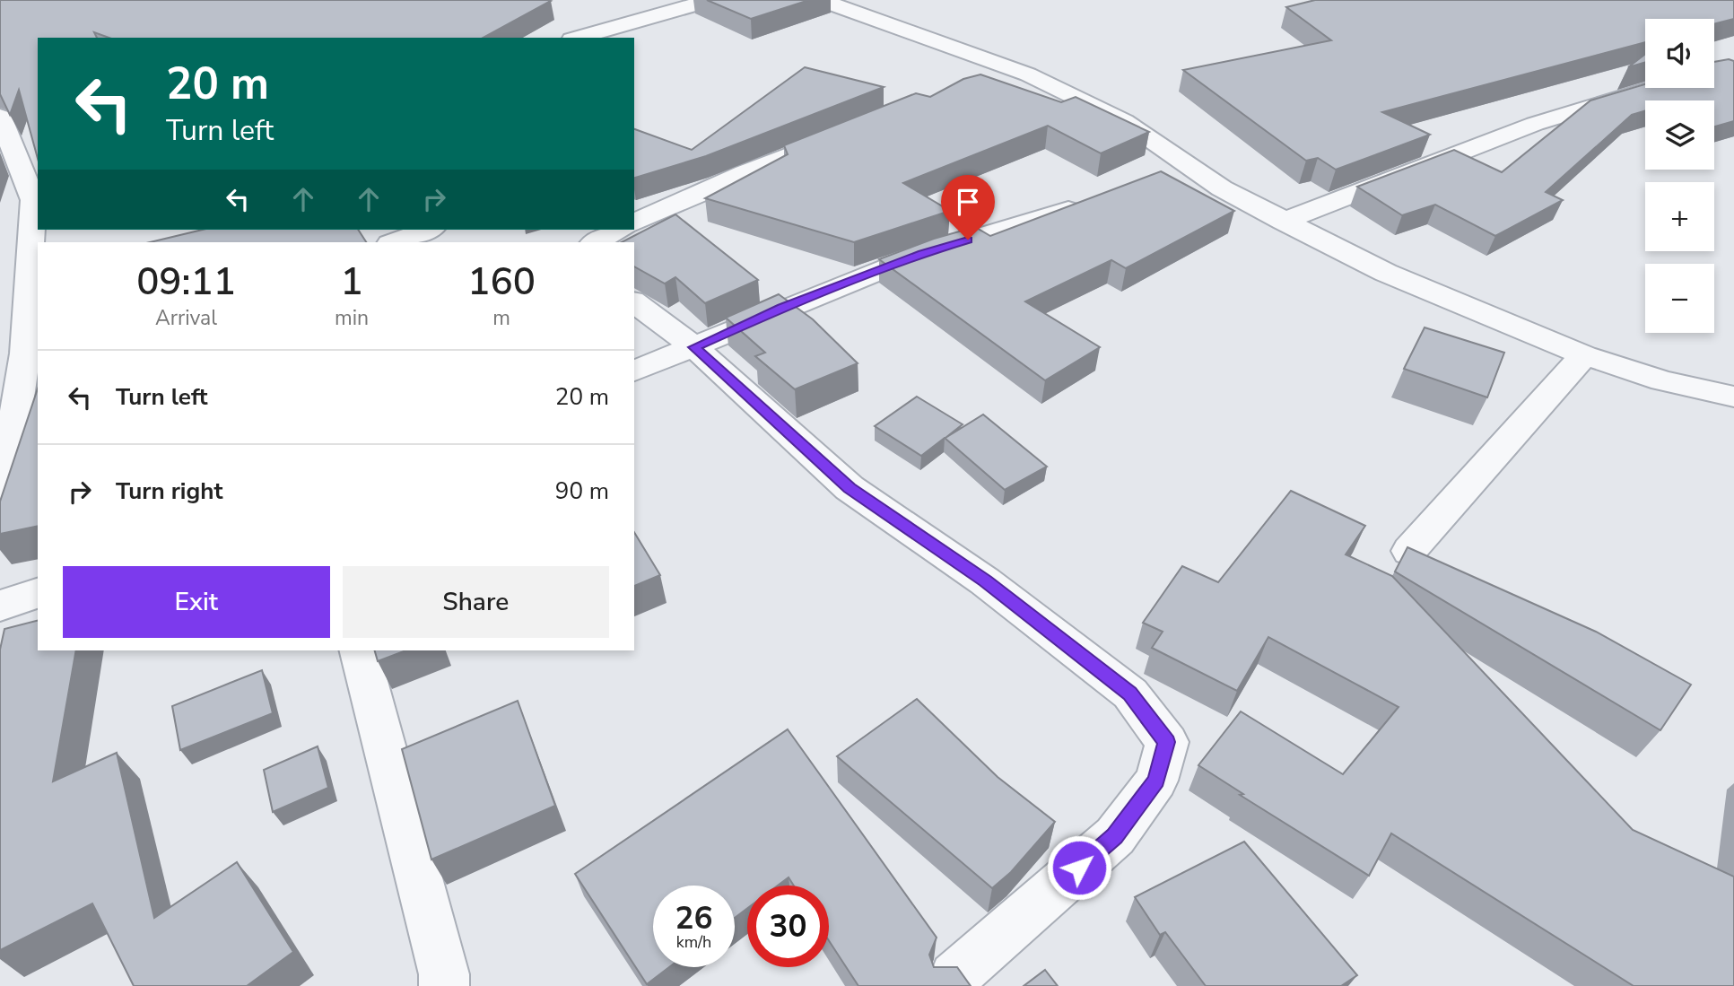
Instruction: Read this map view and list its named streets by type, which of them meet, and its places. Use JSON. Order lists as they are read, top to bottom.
{
  "page": {
    "map_buttons": ["+", "−"],
    "turn": ["20 m", "Turn left"],
    "eta": [
      "09:11",
      "Arrival",
      "1",
      "min",
      "160",
      "m"
    ],
    "list": [
      {
        "name": "Turn left",
        "value": "20 m"
      },
      {
        "name": "Turn right",
        "value": "90 m"
      }
    ],
    "buttons": ["Exit", "Share"],
    "speed": "26 km/h",
    "limit": "30"
  }
}
